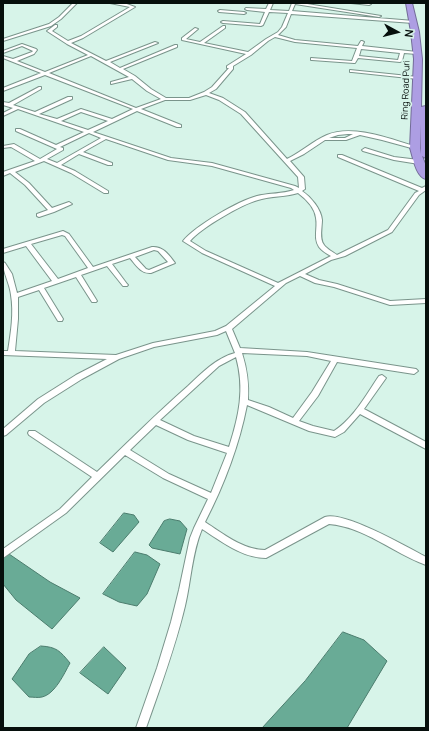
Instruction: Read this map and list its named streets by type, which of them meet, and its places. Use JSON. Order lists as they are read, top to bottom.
{
  "streets": {
    "highway": ["Ring Road Puri"]
  },
  "north": "right"
}
